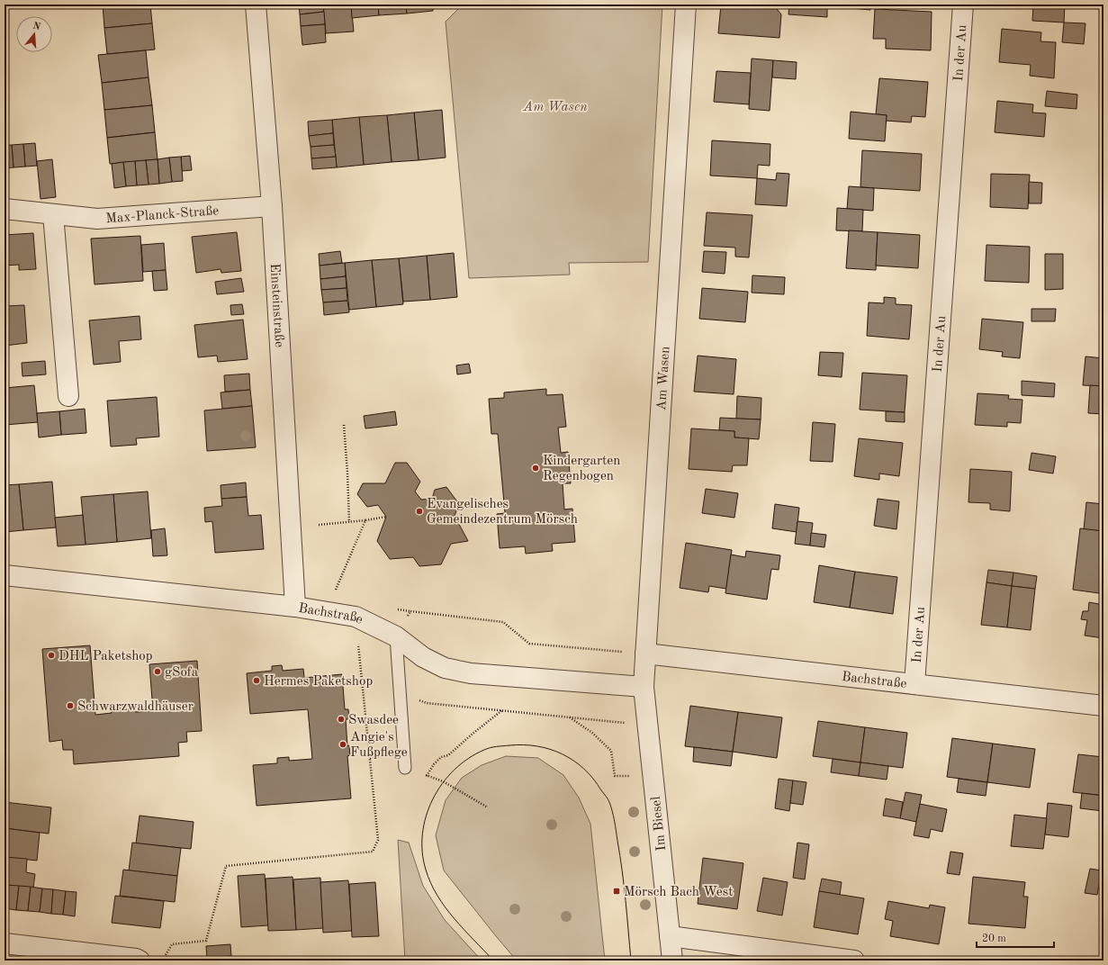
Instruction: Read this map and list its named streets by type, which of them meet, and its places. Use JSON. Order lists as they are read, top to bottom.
{
  "streets": {
    "street": [
      "In der Au",
      "Max-Planck-Straße",
      "Einsteinstraße",
      "Am Wasen",
      "Bachstraße",
      "Im Biesel"
    ]
  },
  "crossings": [
    ["In der Au", "Bachstraße"],
    ["Max-Planck-Straße", "Einsteinstraße"],
    ["Einsteinstraße", "Bachstraße"],
    ["Am Wasen", "Bachstraße"],
    ["Am Wasen", "Im Biesel"],
    ["Bachstraße", "Im Biesel"]
  ],
  "parks": ["Am Wasen"],
  "places": {
    "other": [
      "Kindergarten Regenbogen",
      "Evangelisches Gemeindezentrum Mörsch",
      "DHL Paketshop",
      "gSofa",
      "Hermes Paketshop",
      "Schwarzwaldhäuser",
      "Swasdee",
      "Angie's Fußpflege"
    ],
    "transit": ["Mörsch Bach West"]
  },
  "scale_bar": "20 m",
  "north": "top"
}
